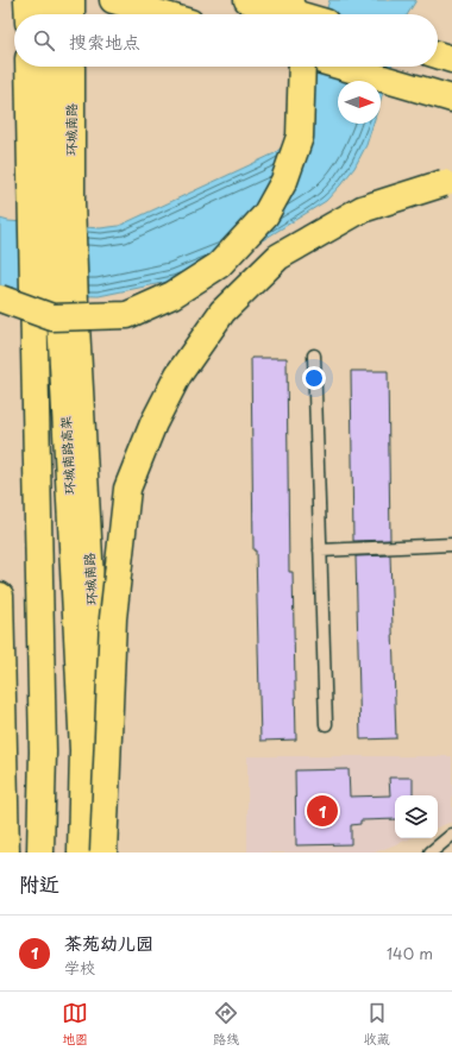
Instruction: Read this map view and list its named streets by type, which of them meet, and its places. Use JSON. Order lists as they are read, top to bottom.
{
  "streets": {
    "main road": ["环城南路", "环城南路高架"]
  },
  "north": "right",
  "page": {
    "search": "搜索地点",
    "pins": "1",
    "heading": "附近",
    "list": [
      {
        "mark": "1",
        "name": "茶苑幼儿园",
        "note": "学校",
        "value": "140 m"
      }
    ],
    "nav": ["地图", "路线", "收藏"]
  }
}
